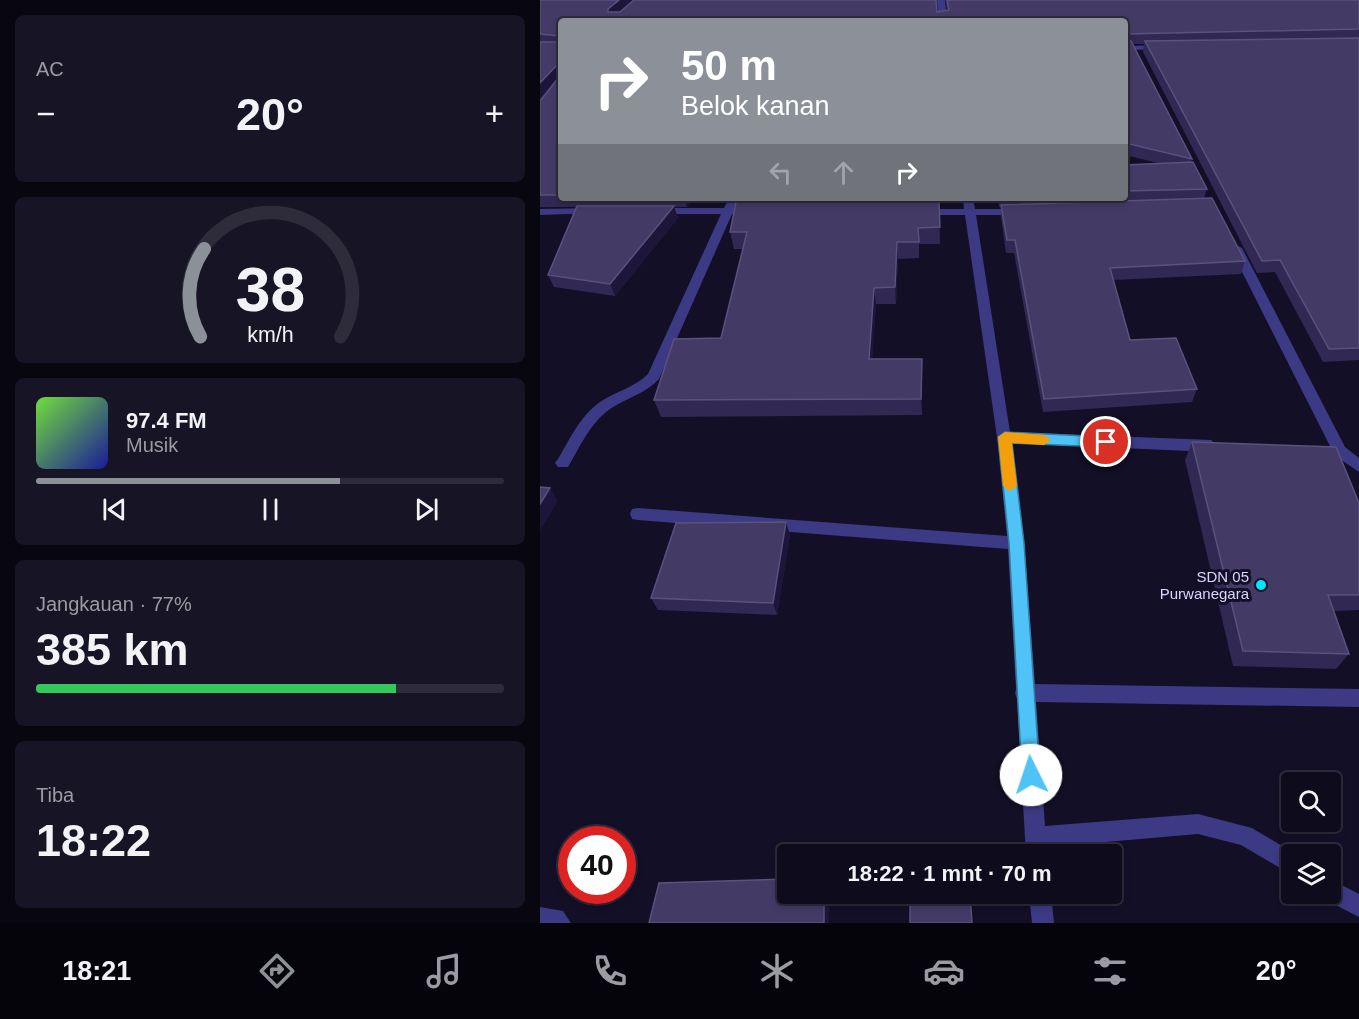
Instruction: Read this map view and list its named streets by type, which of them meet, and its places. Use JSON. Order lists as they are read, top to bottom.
{
  "places": ["SDN 05 Purwanegara"],
  "page": {
    "tile": [
      "AC",
      ["Jangkauan · 77%", "385 km"],
      ["Tiba", "18:22"]
    ],
    "turn": ["50 m", "Belok kanan"],
    "heat": ["−", "20°", "+"],
    "song": ["97.4 FM", "Musik"],
    "limit": "40",
    "trip": "18:22 · 1 mnt · 70 m",
    "tabs": ["18:21", "20°"],
    "gauge": ["38", "km/h"]
  }
}
